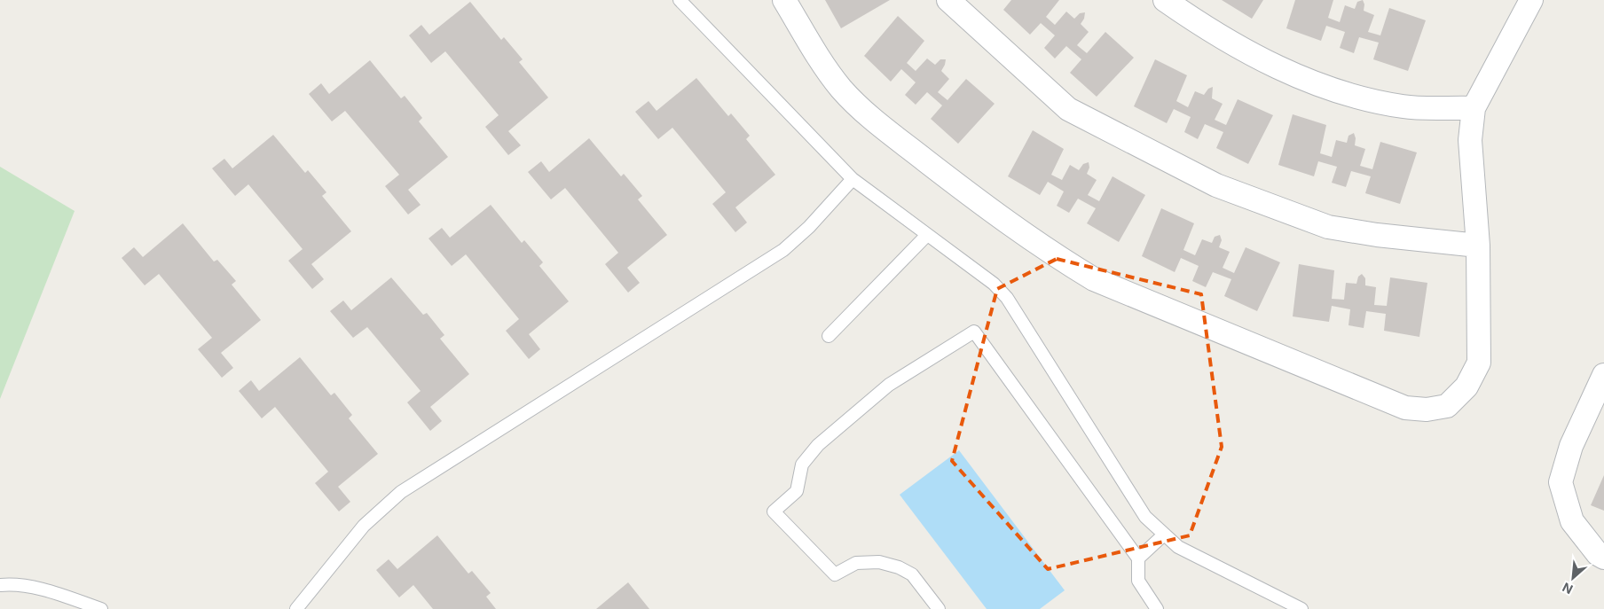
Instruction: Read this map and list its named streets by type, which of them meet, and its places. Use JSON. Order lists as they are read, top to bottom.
{
  "north": "bottom left"
}
